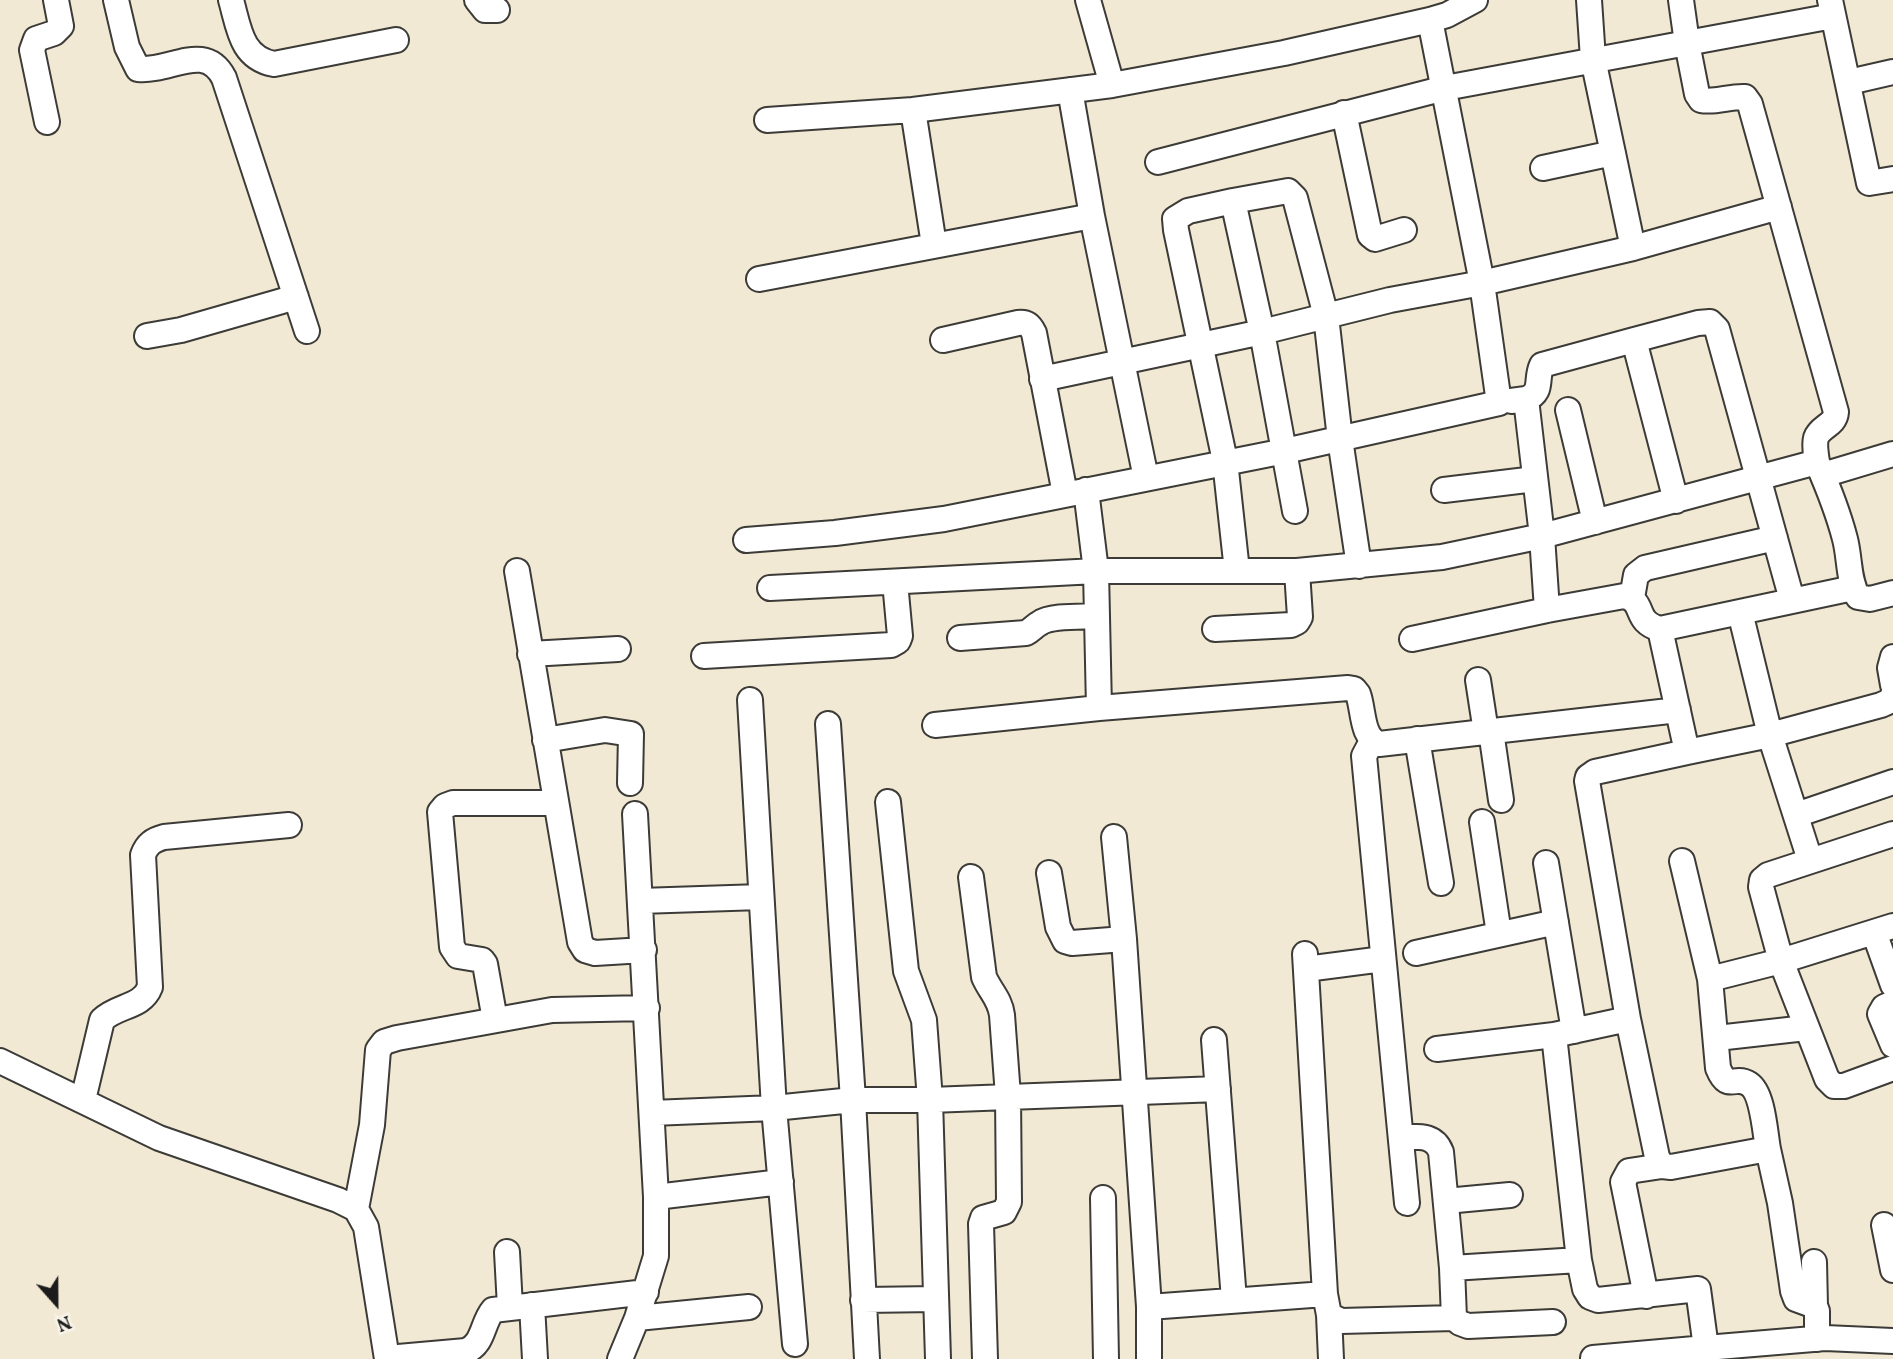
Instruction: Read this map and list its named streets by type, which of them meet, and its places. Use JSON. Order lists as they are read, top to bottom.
{
  "north": "bottom"
}
